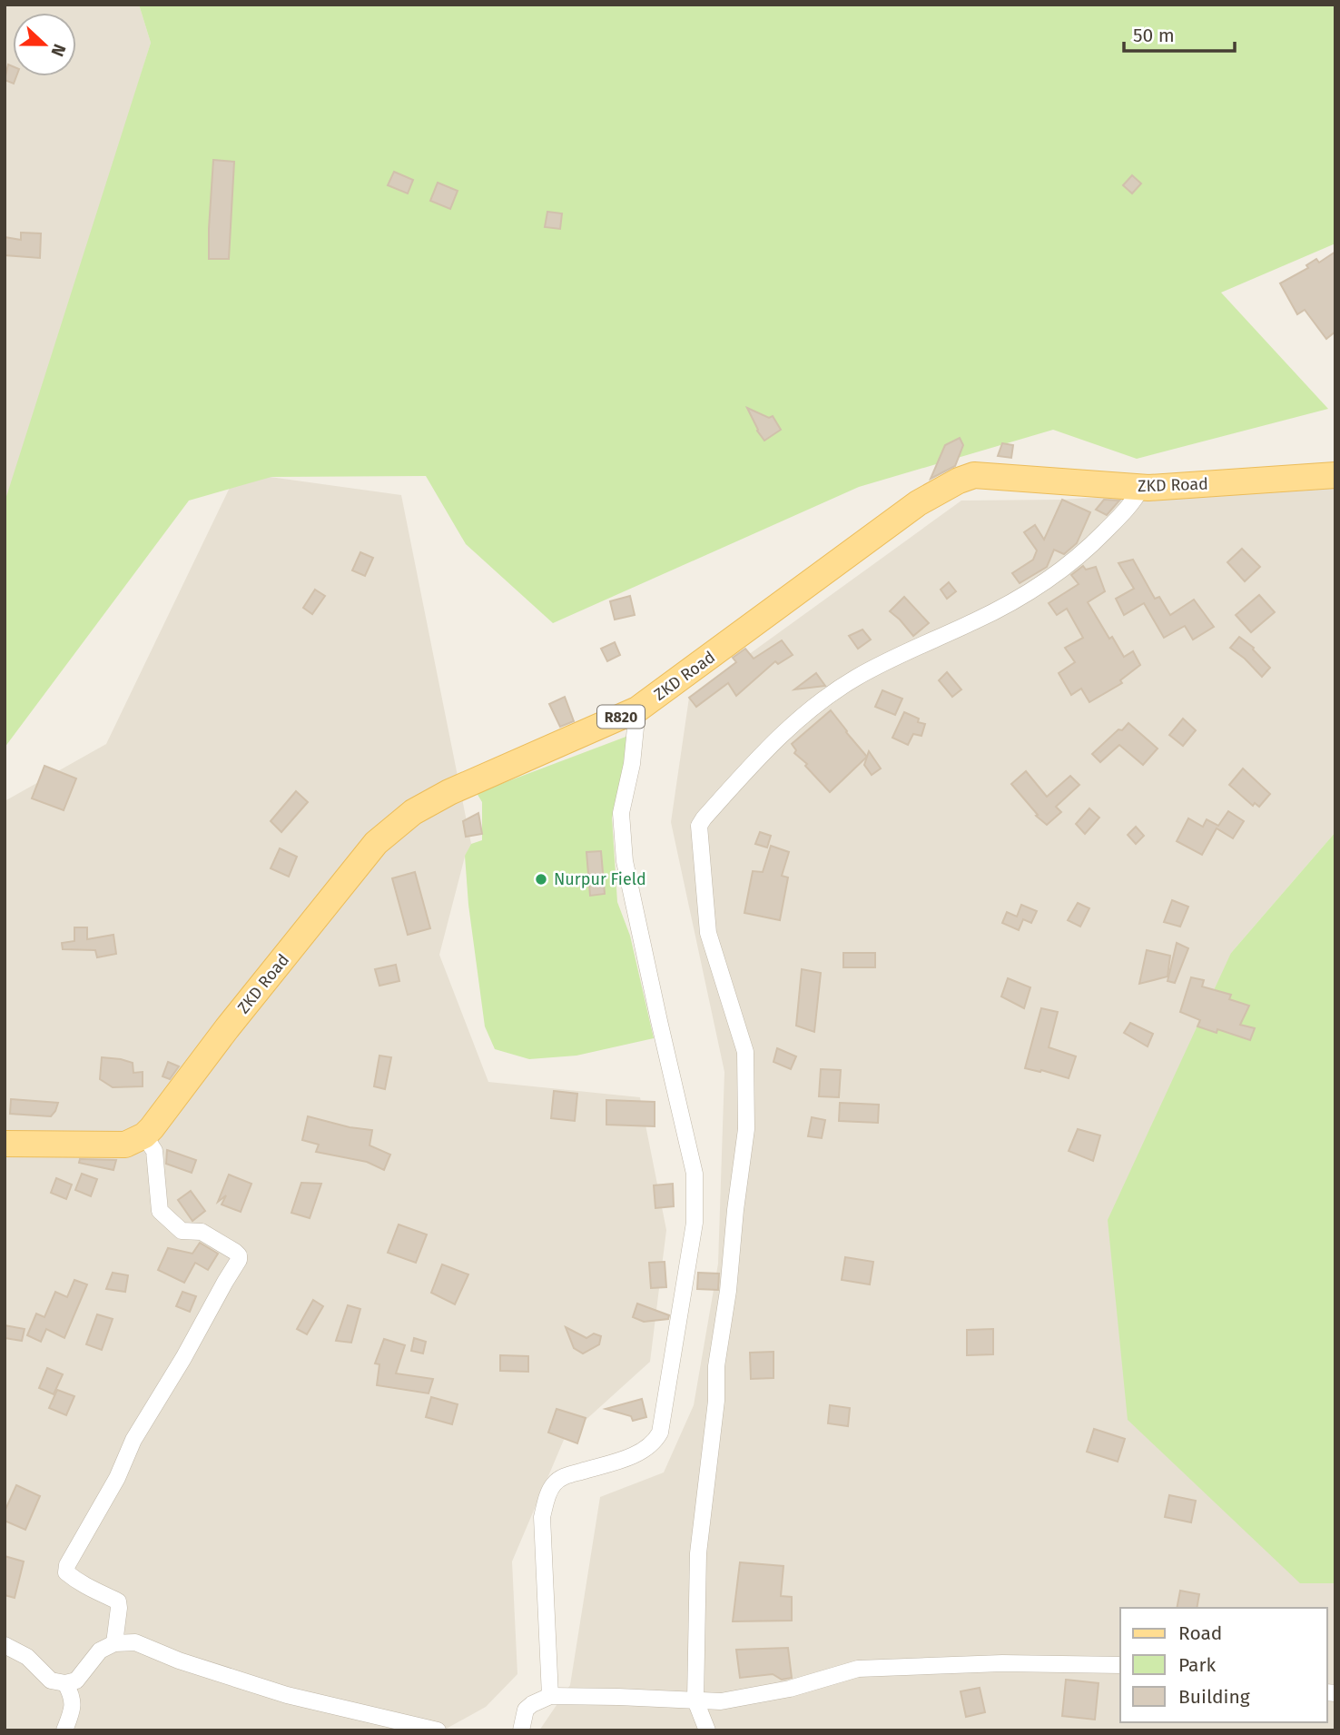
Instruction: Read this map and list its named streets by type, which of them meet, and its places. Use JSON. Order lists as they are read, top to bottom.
{
  "streets": {
    "main road": ["ZKD Road", "R820"]
  },
  "places": ["Nurpur Field"],
  "legend": ["Road", "Park", "Building"],
  "scale_bar": "50 m",
  "north": "right"
}
